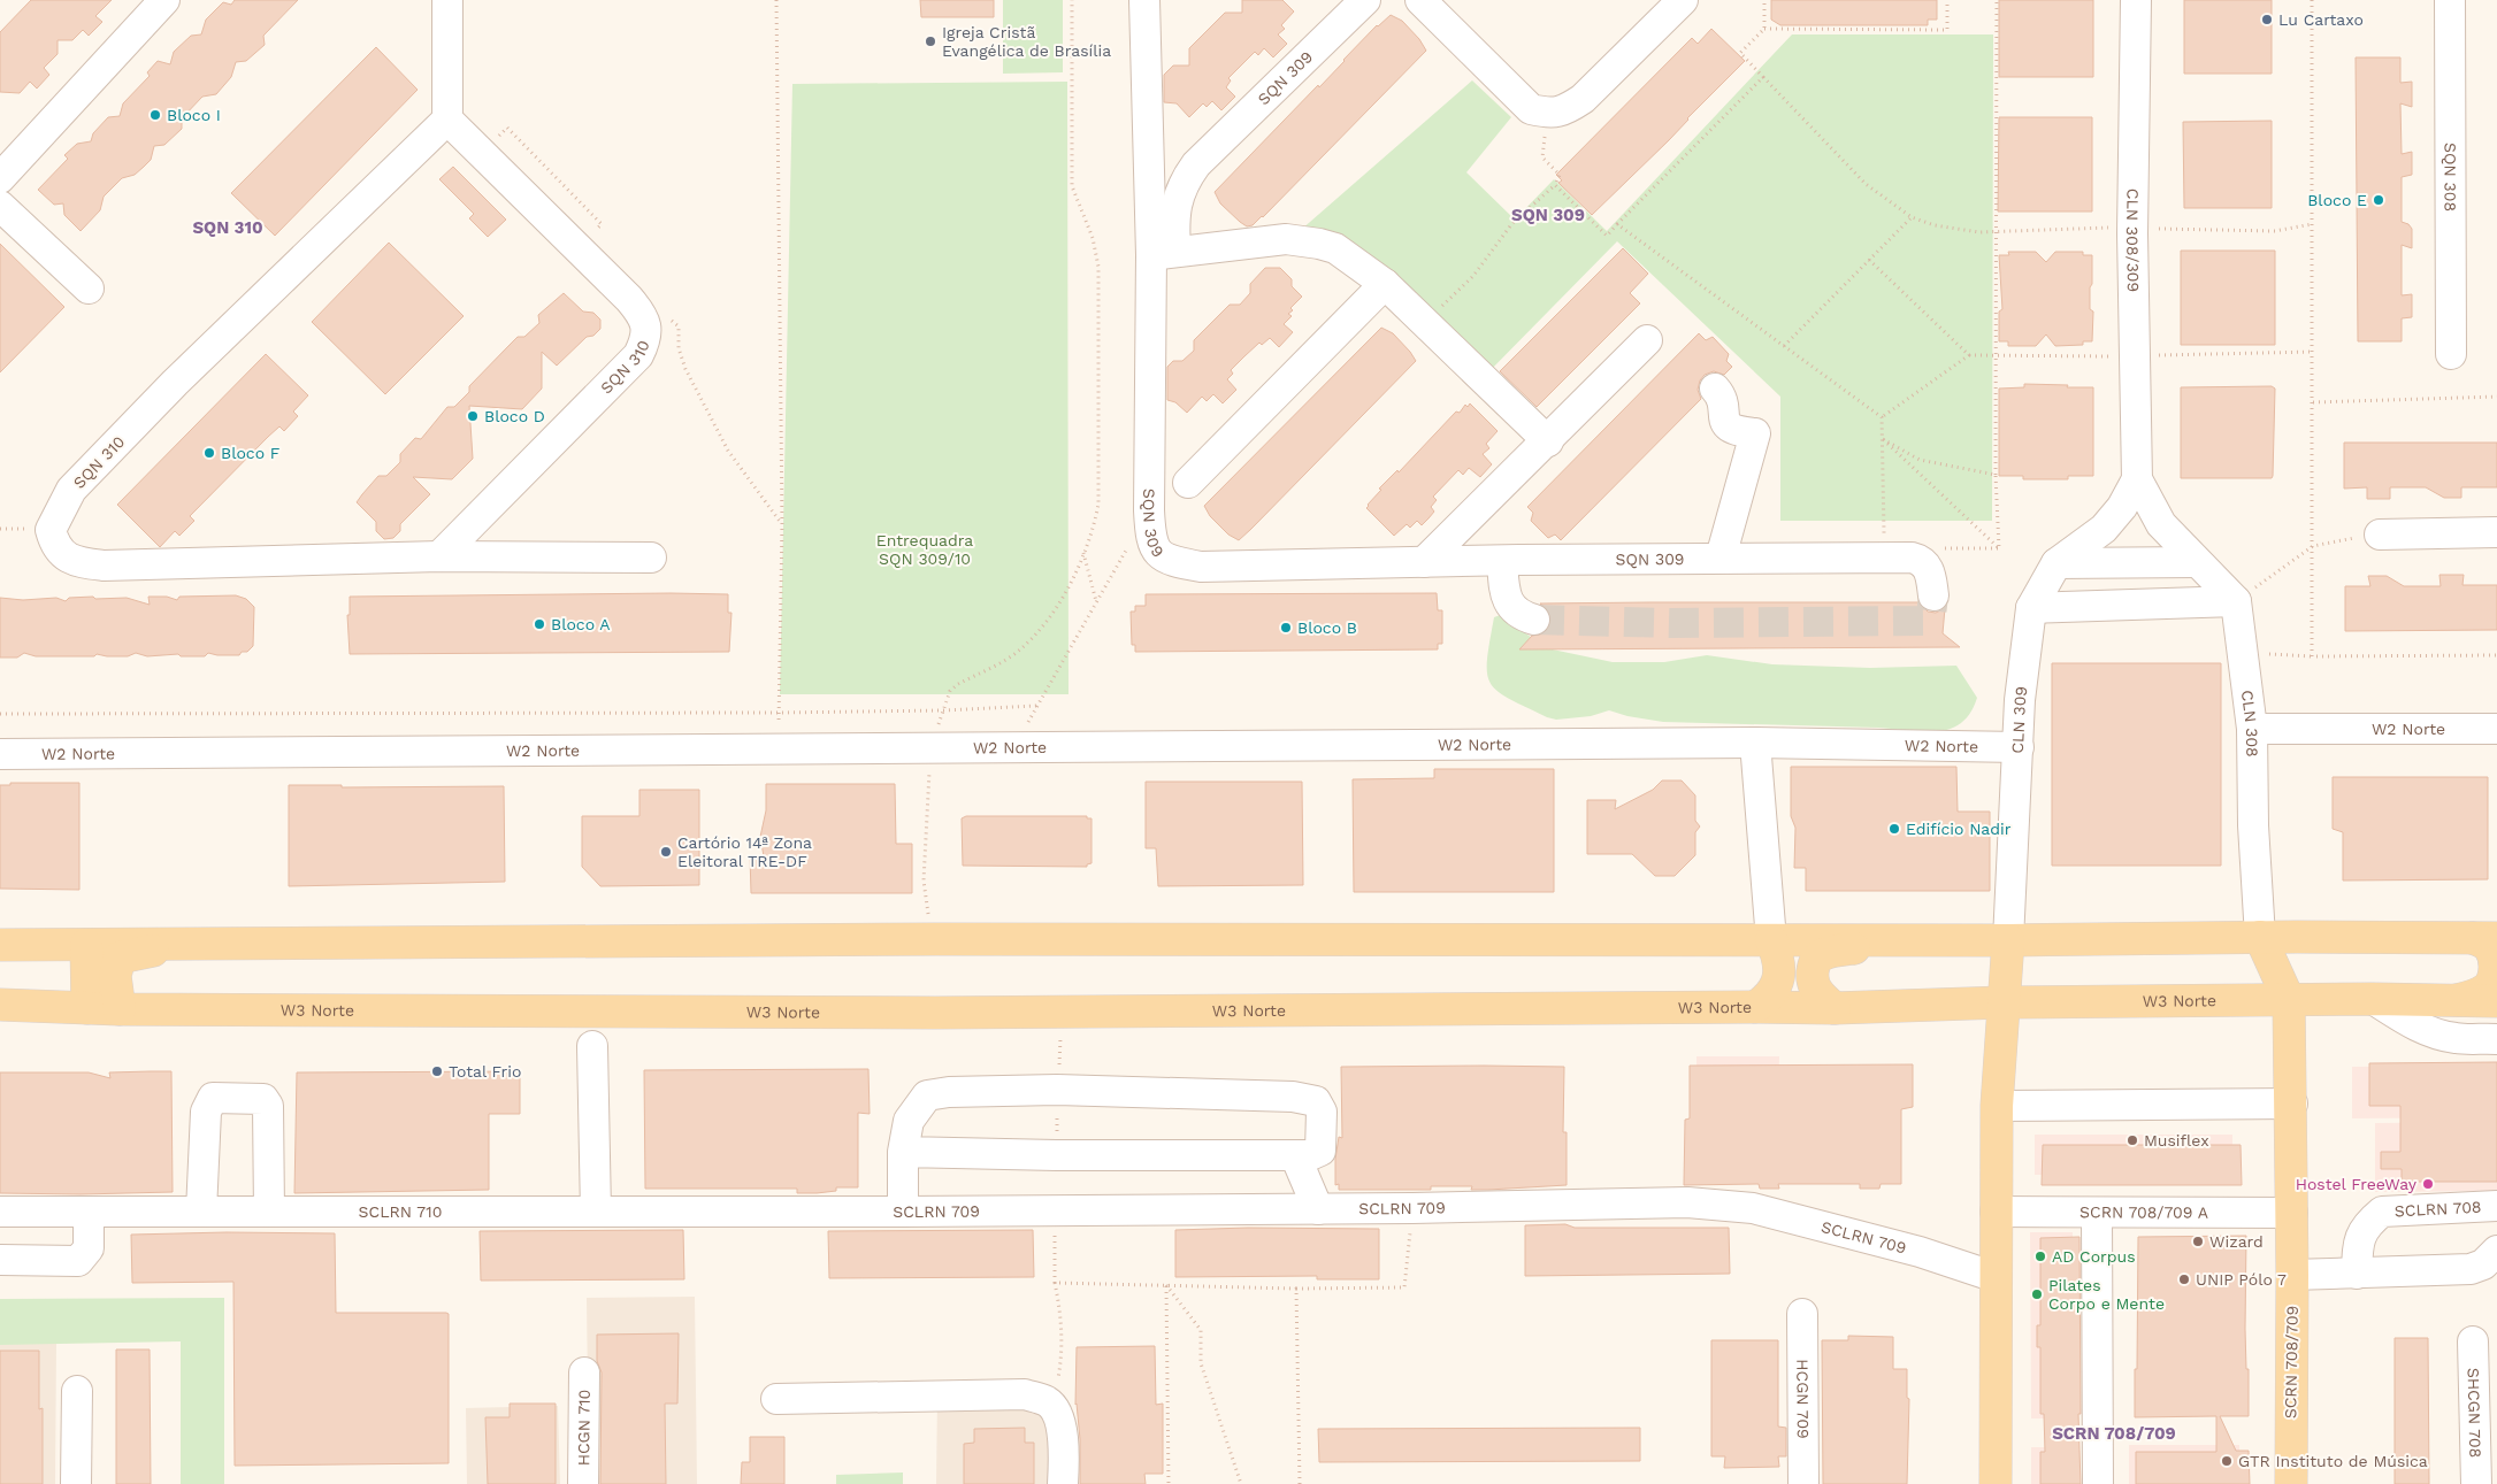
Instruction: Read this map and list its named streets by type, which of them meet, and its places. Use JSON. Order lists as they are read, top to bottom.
{
  "streets": {
    "main road": [
      "CLN 309",
      "CLN 308",
      "W3 Norte",
      "SCRN 708/709"
    ],
    "street": [
      "SQN 309",
      "SQN 308",
      "CLN 308/309",
      "SQN 310",
      "W2 Norte",
      "SCLRN 709",
      "SCLRN 708",
      "SCLRN 710",
      "SCRN 708/709 A",
      "HCGN 709",
      "SHCGN 708",
      "HCGN 710"
    ]
  },
  "crossings": [
    ["CLN 308/309", "CLN 309"],
    ["CLN 309", "W2 Norte"],
    ["CLN 309", "W3 Norte"],
    ["CLN 308", "W2 Norte"],
    ["CLN 308", "W3 Norte"],
    ["CLN 308", "SCRN 708/709"],
    ["W3 Norte", "SCRN 708/709"],
    ["SCLRN 709", "SCLRN 710"],
    ["SCRN 708/709 A", "SCRN 708/709"]
  ],
  "districts": ["SQN 309", "SQN 310", "SCRN 708/709"],
  "parks": ["Entrequadra SQN 309/10"],
  "places": [
    "Lu Cartaxo",
    "Igreja Cristã Evangélica de Brasília",
    "Bloco I",
    "Bloco E",
    "Bloco D",
    "Bloco F",
    "Bloco A",
    "Bloco B",
    "Edifício Nadir",
    "Cartório 14ª Zona Eleitoral TRE-DF",
    "Total Frio",
    "Musiflex",
    "Hostel FreeWay",
    "Wizard",
    "AD Corpus",
    "UNIP Pólo 7",
    "Pilates Corpo e Mente",
    "GTR Instituto de Música"
  ]
}
